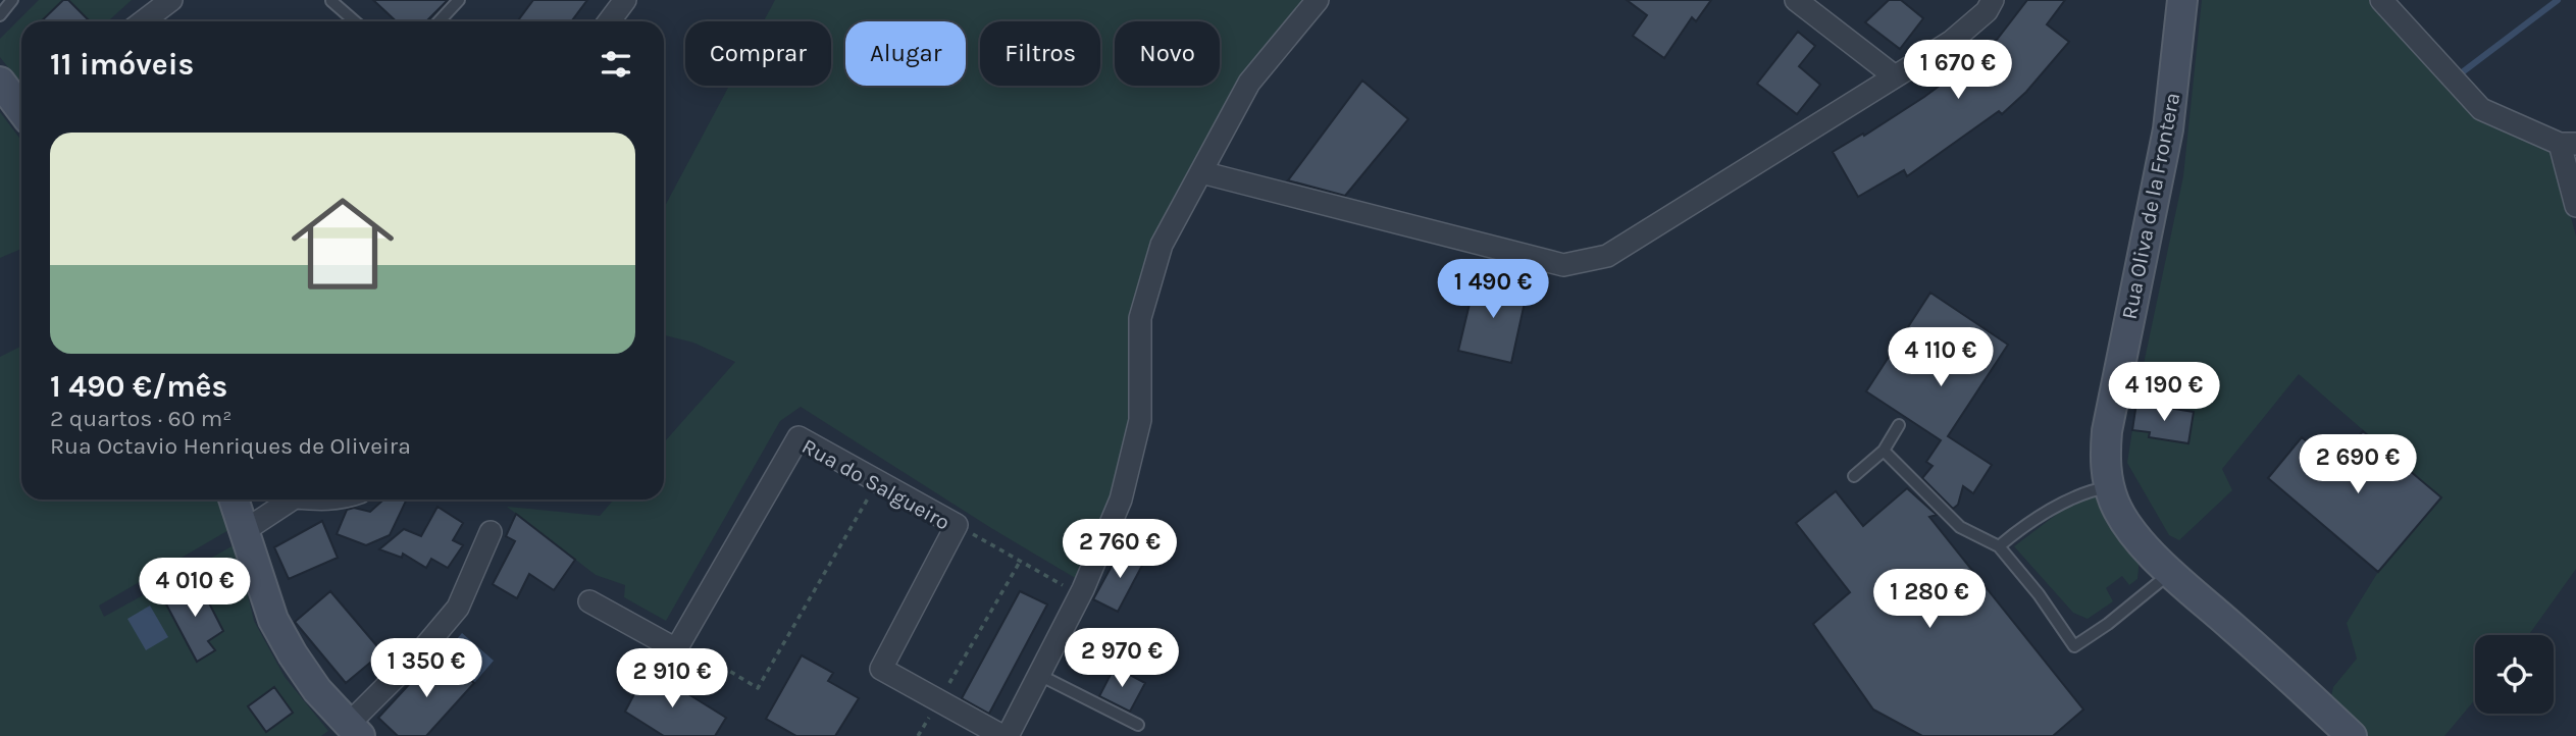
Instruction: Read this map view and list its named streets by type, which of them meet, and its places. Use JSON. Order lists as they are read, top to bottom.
{
  "streets": {
    "main road": ["Rua Oliva de la Frontera"],
    "street": ["Rua do Salgueiro"]
  },
  "page": {
    "chip": [
      "Comprar",
      "Alugar",
      "Filtros",
      "Novo"
    ],
    "heading": "11 imóveis",
    "price": [
      "1 670 €",
      "1 490 €",
      "4 110 €",
      "4 190 €",
      "2 690 €",
      "2 760 €",
      "4 010 €",
      "1 280 €",
      "2 970 €",
      "1 350 €",
      "2 910 €"
    ],
    "list": [
      {
        "name": "1 490 €/mês",
        "note": "2 quartos · 60 m² · Rua Octavio Henriques de Oliveira"
      }
    ]
  }
}
